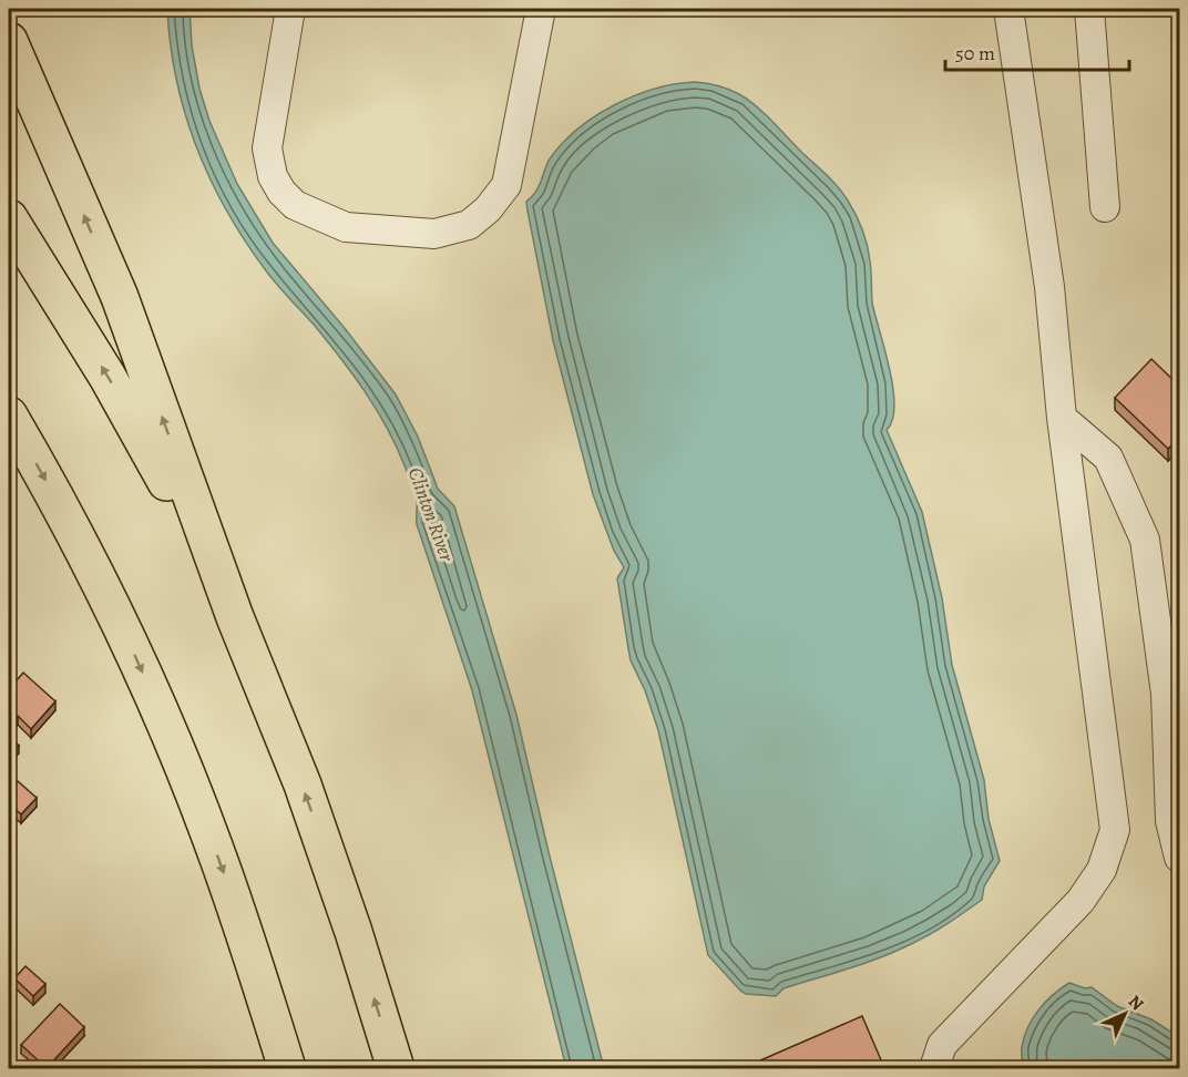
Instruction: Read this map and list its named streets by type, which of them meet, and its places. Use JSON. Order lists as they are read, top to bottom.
{
  "water": ["Clinton River"],
  "scale_bar": "50 m",
  "north": "top right"
}
